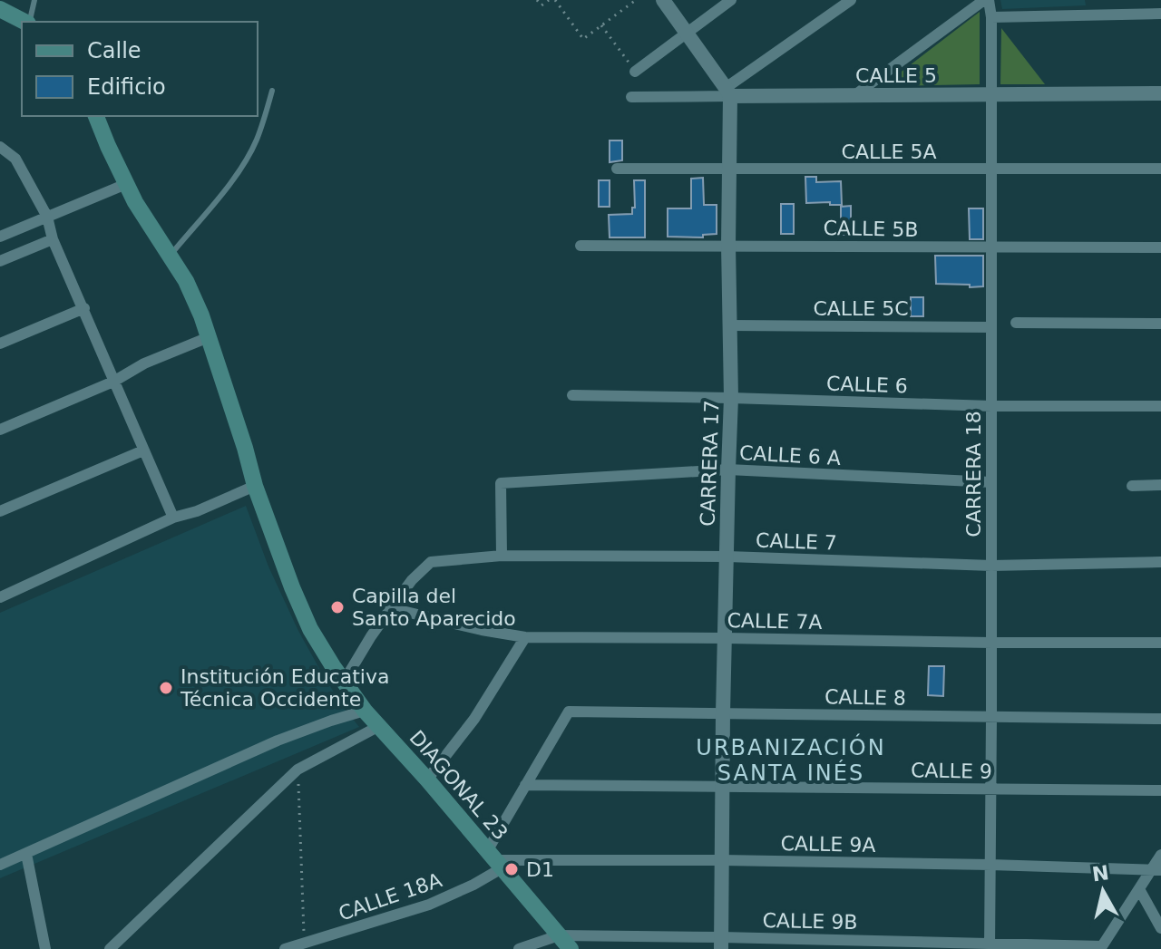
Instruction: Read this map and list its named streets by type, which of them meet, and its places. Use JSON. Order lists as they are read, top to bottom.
{
  "streets": {
    "main road": ["DIAGONAL 23"],
    "street": [
      "CALLE 5",
      "CALLE 5A",
      "CALLE 5B",
      "CALLE 5C",
      "CALLE 6",
      "CALLE 6 A",
      "CARRERA 17",
      "CARRERA 18",
      "CALLE 7",
      "CALLE 7A",
      "CALLE 8",
      "CALLE 9",
      "CALLE 9A",
      "CALLE 18A",
      "CALLE 9B"
    ]
  },
  "crossings": [
    ["CALLE 5", "CARRERA 17"],
    ["CALLE 5", "CARRERA 18"],
    ["CALLE 5A", "CARRERA 17"],
    ["CALLE 5A", "CARRERA 18"],
    ["CALLE 5B", "CARRERA 17"],
    ["CALLE 5B", "CARRERA 18"],
    ["CALLE 5C", "CARRERA 17"],
    ["CALLE 5C", "CARRERA 18"],
    ["CALLE 6", "CARRERA 17"],
    ["CALLE 6", "CARRERA 18"],
    ["CALLE 6 A", "CARRERA 17"],
    ["CALLE 6 A", "CARRERA 18"],
    ["CALLE 6 A", "CALLE 7"],
    ["CARRERA 17", "CALLE 7"],
    ["CARRERA 17", "CALLE 7A"],
    ["CARRERA 17", "CALLE 8"],
    ["CARRERA 17", "CALLE 9"],
    ["CARRERA 17", "CALLE 9A"],
    ["CARRERA 17", "CALLE 9B"],
    ["CARRERA 18", "CALLE 7"],
    ["CARRERA 18", "CALLE 7A"],
    ["CARRERA 18", "CALLE 8"],
    ["CARRERA 18", "CALLE 9"],
    ["CARRERA 18", "CALLE 9A"],
    ["CARRERA 18", "CALLE 9B"],
    ["CALLE 7", "CALLE 7A"],
    ["CALLE 8", "CALLE 9"],
    ["DIAGONAL 23", "CALLE 9A"],
    ["DIAGONAL 23", "CALLE 18A"],
    ["DIAGONAL 23", "CALLE 9B"],
    ["CALLE 9A", "CALLE 18A"]
  ],
  "districts": ["URBANIZACIÓN SANTA INÉS"],
  "places": ["Capilla del Santo Aparecido", "Institución Educativa Técnica Occidente", "D1"],
  "legend": ["Calle", "Edificio"],
  "north": "top"
}
